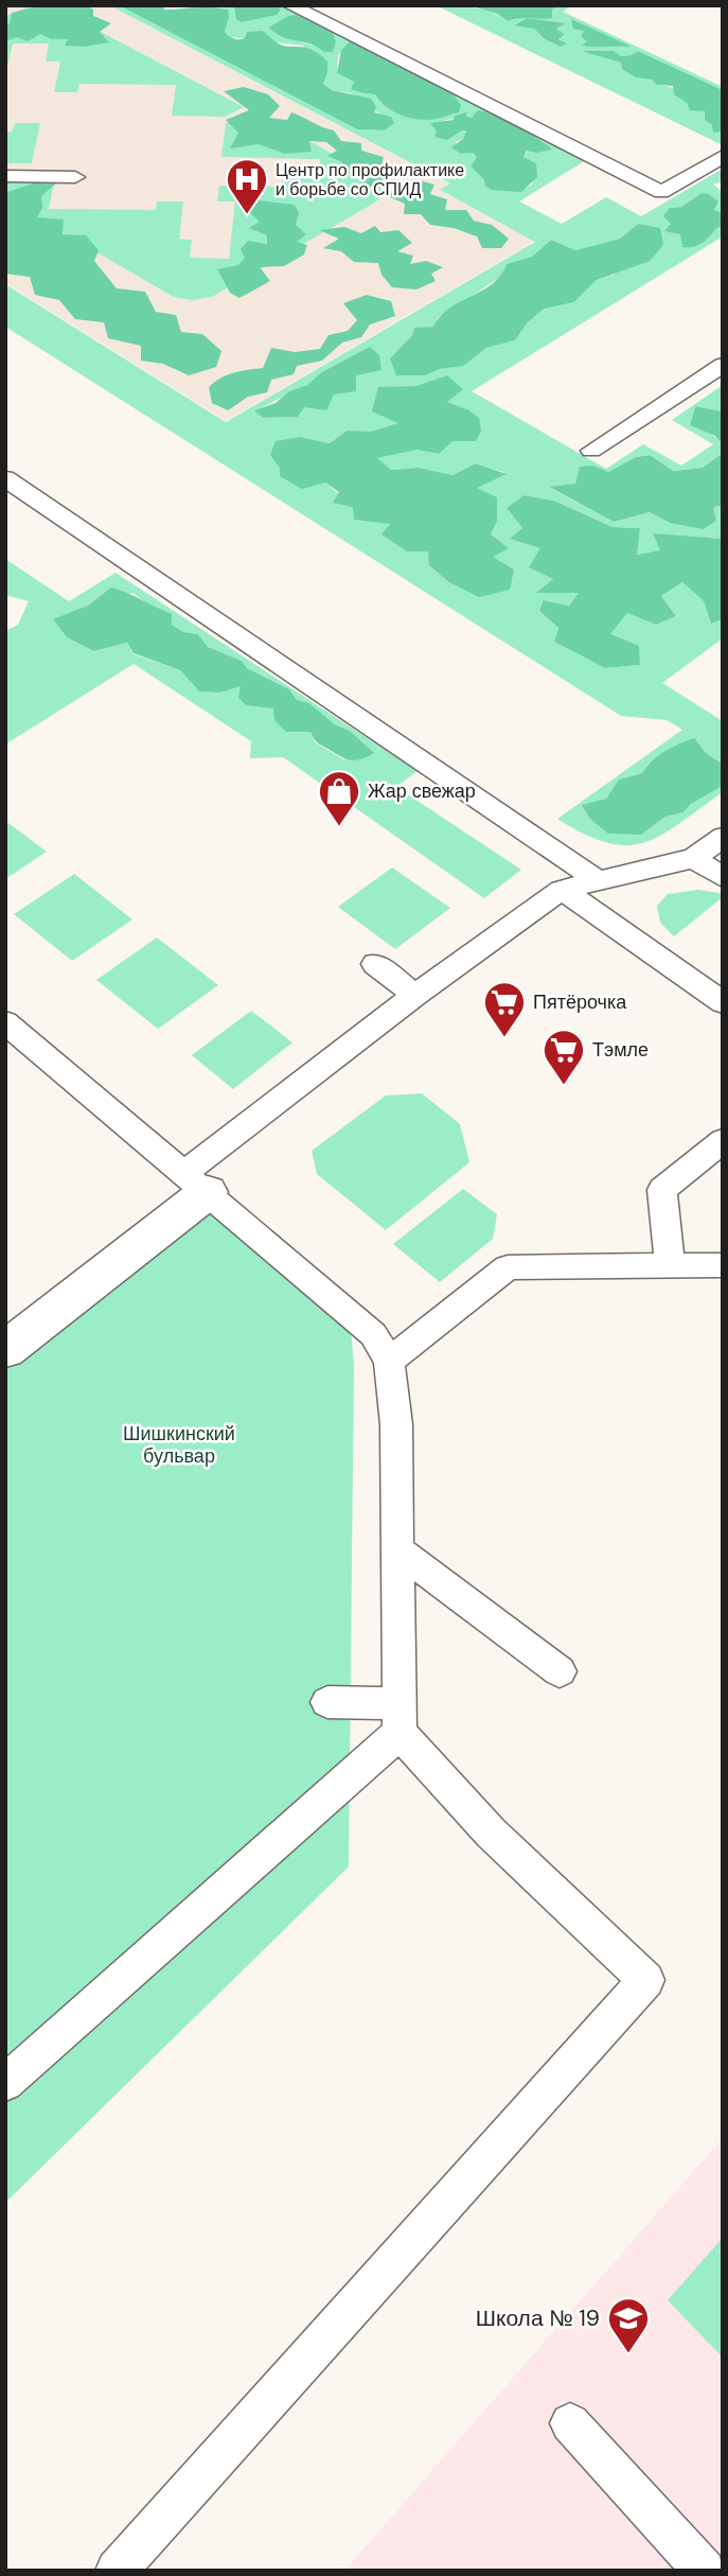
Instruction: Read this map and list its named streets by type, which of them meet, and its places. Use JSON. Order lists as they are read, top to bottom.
{
  "parks": ["Шишкинский бульвар"],
  "places": {
    "hospital": ["Центр по профилактике и борьбе со СПИД"],
    "shop": ["Жар свежар"],
    "supermarket": ["Пятёрочка", "Тэмле"],
    "school or university": ["Школа № 19"]
  }
}
